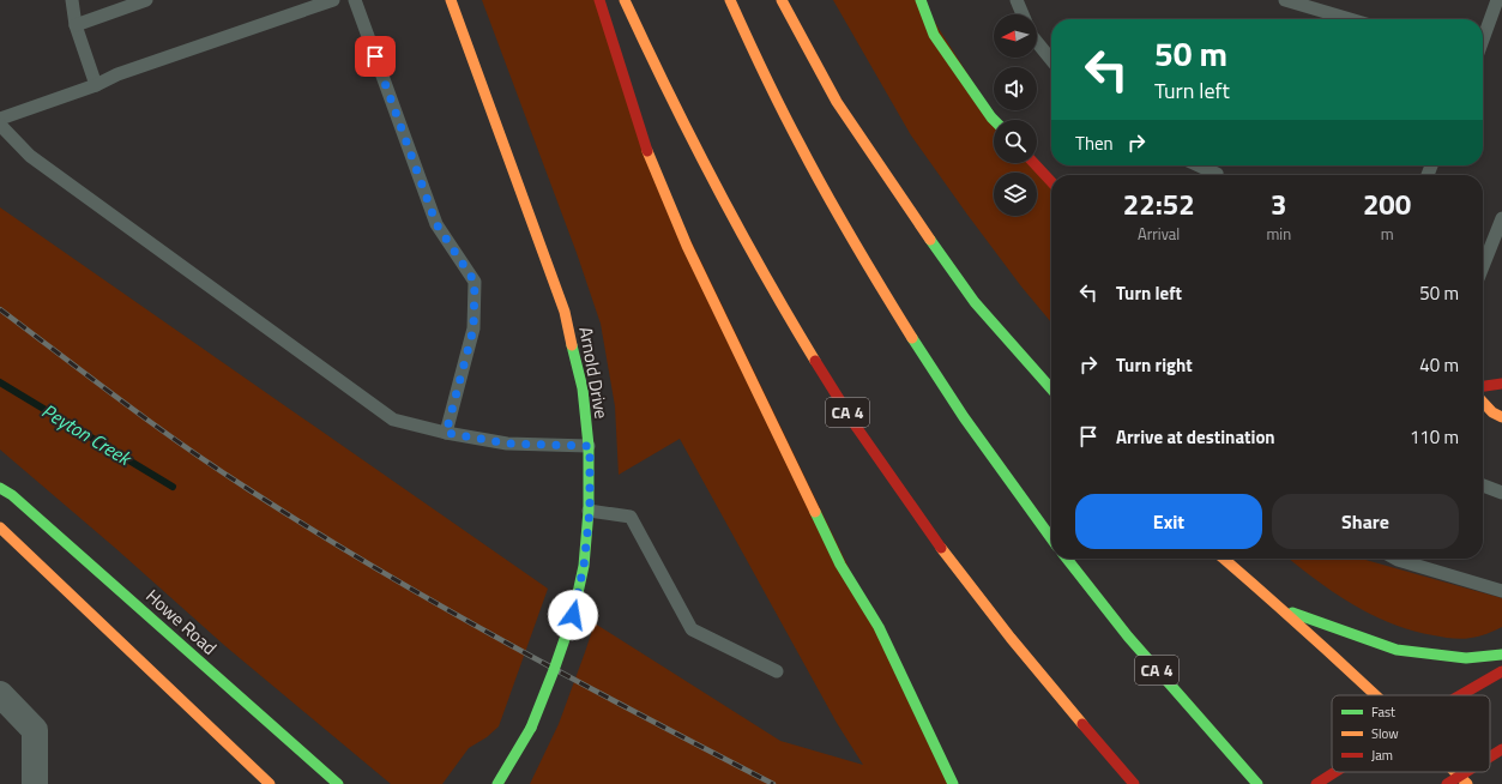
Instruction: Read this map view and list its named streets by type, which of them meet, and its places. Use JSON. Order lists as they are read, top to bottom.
{
  "streets": {
    "main road": ["Arnold Drive", "CA 4", "Howe Road"]
  },
  "water": ["Peyton Creek"],
  "legend": ["Fast", "Slow", "Jam"],
  "north": "left",
  "page": {
    "turn": ["50 m", "Turn left"],
    "then": "Then",
    "eta": [
      "22:52",
      "Arrival",
      "3",
      "min",
      "200",
      "m"
    ],
    "list": [
      {
        "name": "Turn left",
        "value": "50 m"
      },
      {
        "name": "Turn right",
        "value": "40 m"
      },
      {
        "name": "Arrive at destination",
        "value": "110 m"
      }
    ],
    "buttons": ["Exit", "Share"]
  }
}
